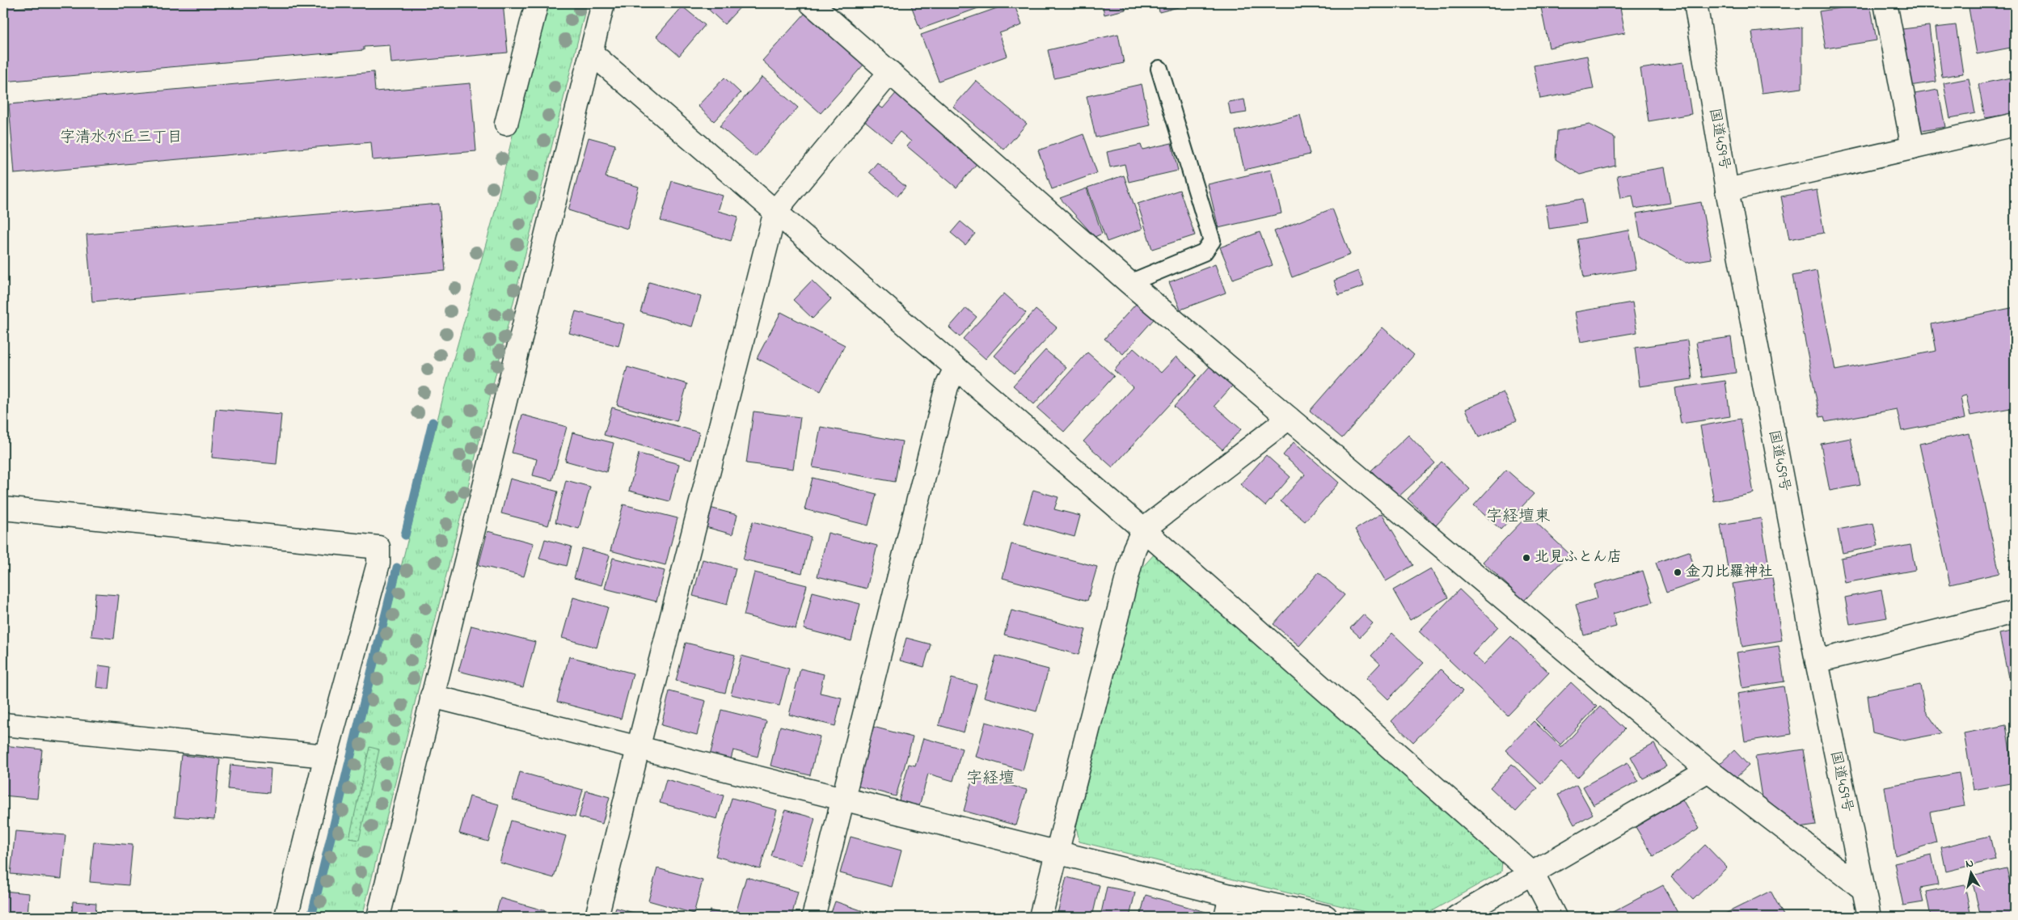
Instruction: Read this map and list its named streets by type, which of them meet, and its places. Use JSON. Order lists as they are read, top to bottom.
{
  "streets": {
    "main road": ["国道459号"]
  },
  "districts": ["字清水が丘三丁目", "字経壇東", "字経壇"],
  "places": ["北見ふとん店", "金刀比羅神社"],
  "north": "top"
}
